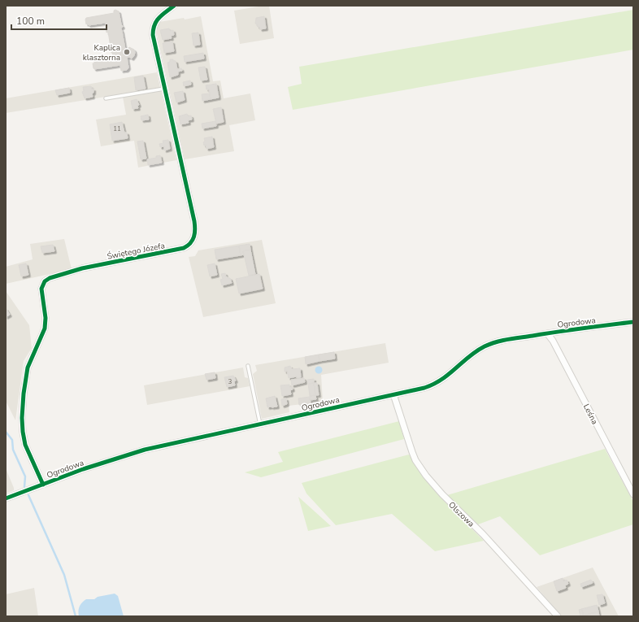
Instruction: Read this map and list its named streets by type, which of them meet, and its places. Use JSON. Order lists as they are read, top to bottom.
{
  "streets": {
    "street": [
      "Świętego Józefa",
      "Ogrodowa",
      "Leśna",
      "Olszowa"
    ]
  },
  "crossings": [
    ["Świętego Józefa", "Ogrodowa"],
    ["Ogrodowa", "Leśna"],
    ["Ogrodowa", "Olszowa"]
  ],
  "places": ["Kaplica klasztorna"],
  "house_numbers": ["11", "3"],
  "scale_bar": "100 m"
}
